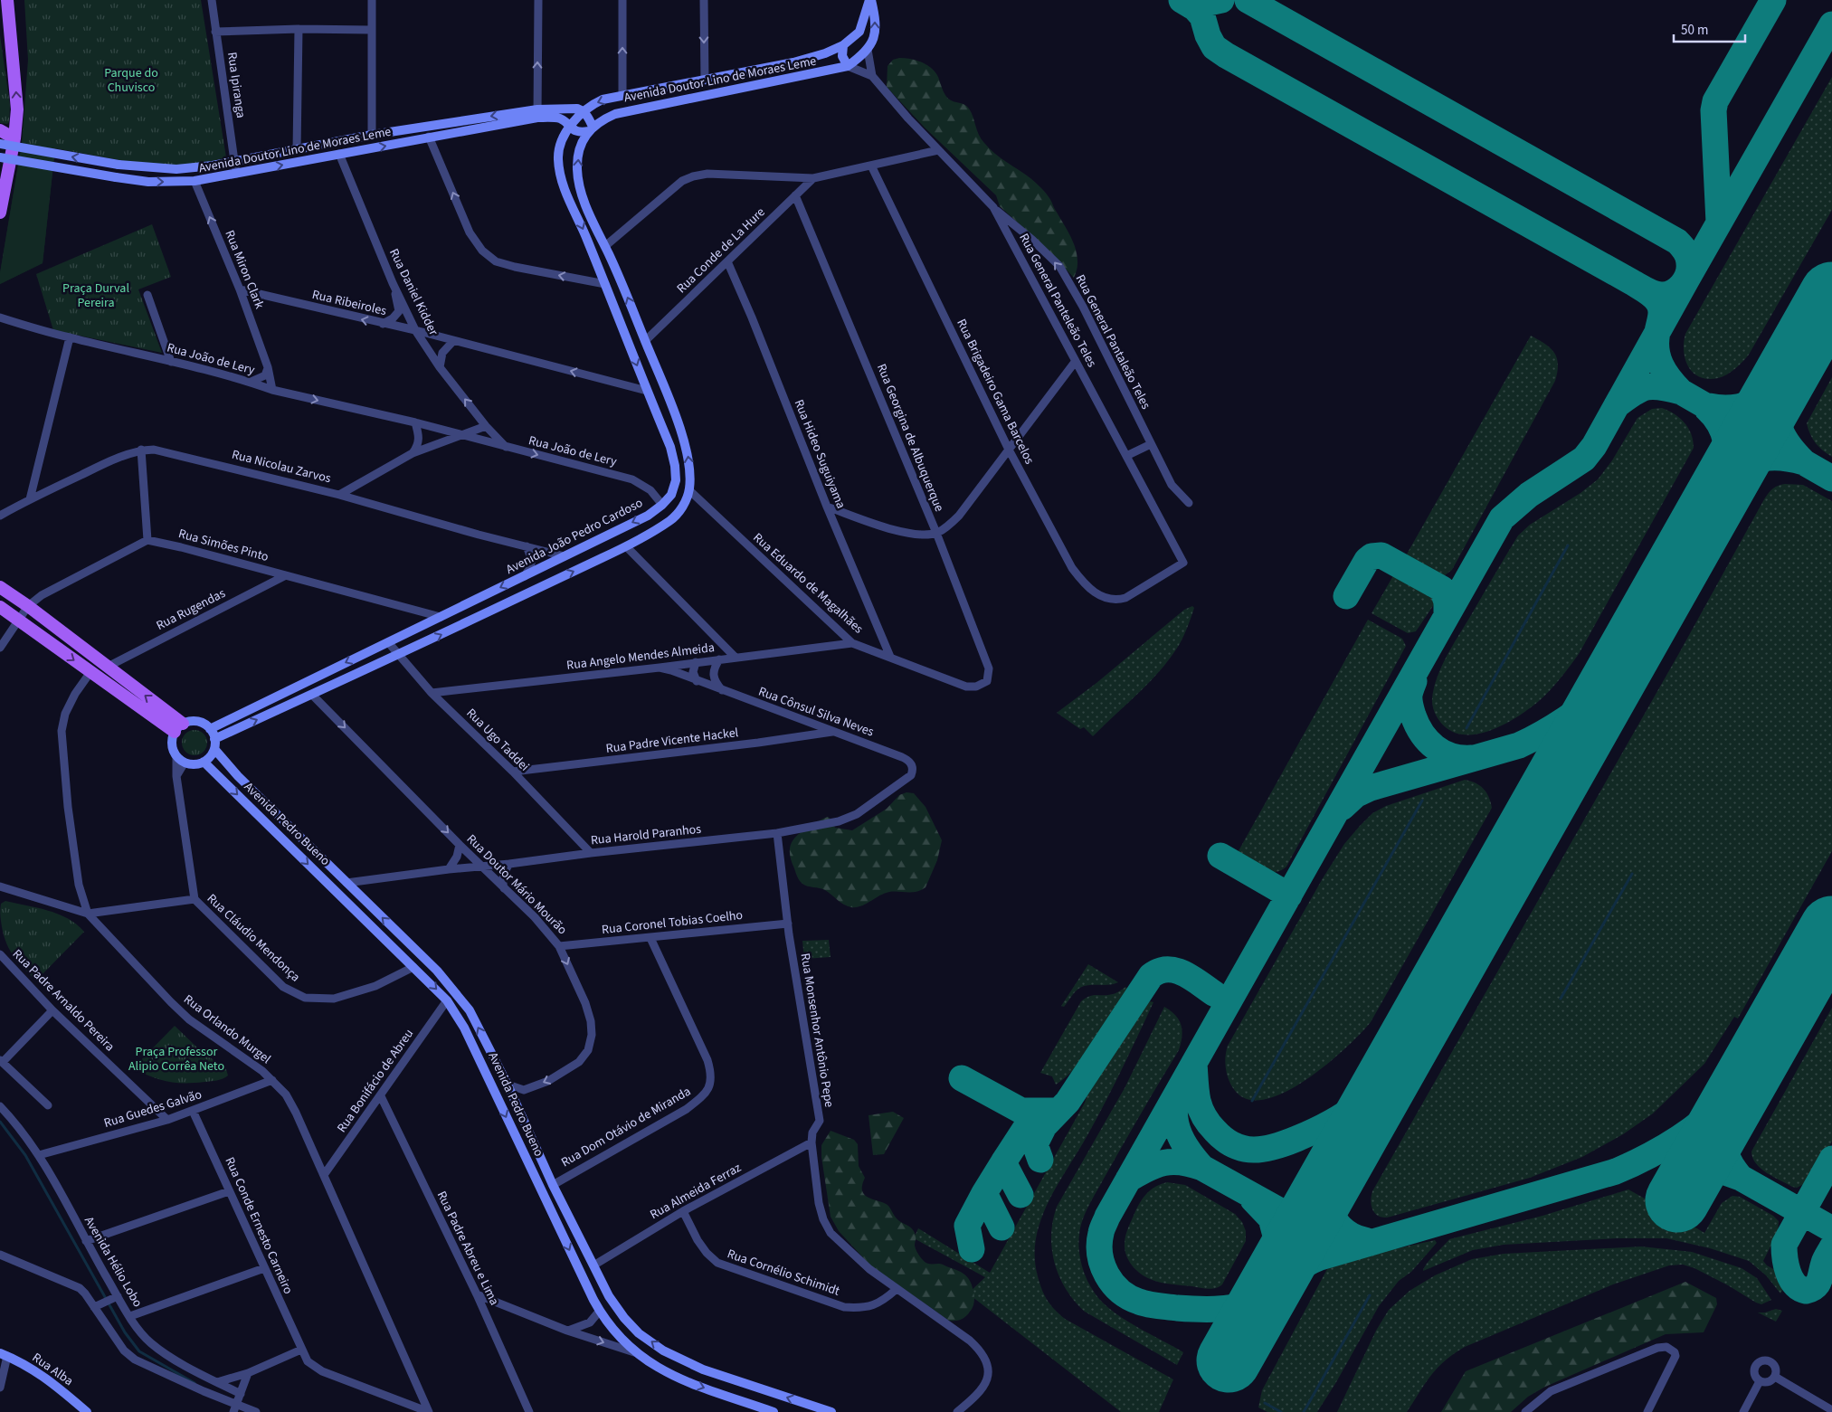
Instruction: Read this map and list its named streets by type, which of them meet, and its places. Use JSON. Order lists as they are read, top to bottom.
{
  "streets": {
    "main road": [
      "Avenida Doutor Lino de Moraes Leme",
      "Avenida João Pedro Cardoso",
      "Avenida Pedro Bueno",
      "Rua Alba"
    ],
    "street": [
      "Rua Ipiranga",
      "Rua Conde de La Hure",
      "Rua Miron Clark",
      "Rua Daniel Kidder",
      "Rua General Panteleão Teles",
      "Rua Ribeiroles",
      "Rua General Pantaleão Teles",
      "Rua João de Lery",
      "Rua Brigadeiro Gama Barcelos",
      "Rua Georgina de Albuquerque",
      "Rua Hideo Suguiyama",
      "Rua Nicolau Zarvos",
      "Rua Simões Pinto",
      "Rua Eduardo de Magalhães",
      "Rua Rugendas",
      "Rua Angelo Mendes Almeida",
      "Rua Cônsul Silva Neves",
      "Rua Ugo Taddei",
      "Rua Padre Vicente Hackel",
      "Rua Harold Paranhos",
      "Rua Doutor Mário Mourão",
      "Rua Coronel Tobias Coelho",
      "Rua Cláudio Mendonça",
      "Rua Padre Arnaldo Pereira",
      "Rua Orlando Murgel",
      "Rua Monsenhor Antônio Pepe",
      "Rua Bonifácio de Abreu",
      "Rua Guedes Galvão",
      "Rua Dom Otávio de Miranda",
      "Rua Almeida Ferraz",
      "Rua Conde Ernesto Carneiro",
      "Rua Padre Abreu e Lima",
      "Avenida Hélio Lobo",
      "Rua Cornélio Schimidt"
    ]
  },
  "crossings": [
    ["Avenida Doutor Lino de Moraes Leme", "Rua Ipiranga"],
    ["Avenida Doutor Lino de Moraes Leme", "Rua Miron Clark"],
    ["Avenida Doutor Lino de Moraes Leme", "Rua Daniel Kidder"],
    ["Avenida Doutor Lino de Moraes Leme", "Rua General Panteleão Teles"],
    ["Avenida Doutor Lino de Moraes Leme", "Avenida João Pedro Cardoso"],
    ["Rua Conde de La Hure", "Rua Georgina de Albuquerque"],
    ["Rua Conde de La Hure", "Rua Hideo Suguiyama"],
    ["Rua Miron Clark", "Rua Ribeiroles"],
    ["Rua Miron Clark", "Rua João de Lery"],
    ["Rua Daniel Kidder", "Rua Ribeiroles"],
    ["Rua Daniel Kidder", "Rua João de Lery"],
    ["Rua General Panteleão Teles", "Rua General Pantaleão Teles"],
    ["Rua General Panteleão Teles", "Rua Brigadeiro Gama Barcelos"],
    ["Rua Ribeiroles", "Avenida João Pedro Cardoso"],
    ["Rua João de Lery", "Avenida João Pedro Cardoso"],
    ["Rua Georgina de Albuquerque", "Rua Eduardo de Magalhães"],
    ["Rua Hideo Suguiyama", "Rua Eduardo de Magalhães"],
    ["Rua Nicolau Zarvos", "Avenida João Pedro Cardoso"],
    ["Avenida João Pedro Cardoso", "Rua Simões Pinto"],
    ["Avenida João Pedro Cardoso", "Rua Ugo Taddei"],
    ["Avenida João Pedro Cardoso", "Avenida Pedro Bueno"],
    ["Avenida João Pedro Cardoso", "Rua Cláudio Mendonça"],
    ["Rua Simões Pinto", "Rua Rugendas"],
    ["Rua Eduardo de Magalhães", "Rua Angelo Mendes Almeida"],
    ["Rua Angelo Mendes Almeida", "Rua Cônsul Silva Neves"],
    ["Rua Angelo Mendes Almeida", "Rua Ugo Taddei"],
    ["Rua Cônsul Silva Neves", "Rua Padre Vicente Hackel"],
    ["Rua Cônsul Silva Neves", "Rua Harold Paranhos"],
    ["Rua Ugo Taddei", "Rua Padre Vicente Hackel"],
    ["Rua Ugo Taddei", "Rua Harold Paranhos"],
    ["Avenida Pedro Bueno", "Rua Harold Paranhos"],
    ["Avenida Pedro Bueno", "Rua Doutor Mário Mourão"],
    ["Avenida Pedro Bueno", "Rua Cláudio Mendonça"],
    ["Avenida Pedro Bueno", "Rua Bonifácio de Abreu"],
    ["Avenida Pedro Bueno", "Rua Dom Otávio de Miranda"],
    ["Avenida Pedro Bueno", "Rua Almeida Ferraz"],
    ["Rua Harold Paranhos", "Rua Doutor Mário Mourão"],
    ["Rua Harold Paranhos", "Rua Monsenhor Antônio Pepe"],
    ["Rua Doutor Mário Mourão", "Rua Coronel Tobias Coelho"],
    ["Rua Coronel Tobias Coelho", "Rua Monsenhor Antônio Pepe"],
    ["Rua Coronel Tobias Coelho", "Rua Dom Otávio de Miranda"],
    ["Rua Padre Arnaldo Pereira", "Rua Guedes Galvão"],
    ["Rua Orlando Murgel", "Rua Bonifácio de Abreu"],
    ["Rua Orlando Murgel", "Rua Guedes Galvão"],
    ["Rua Orlando Murgel", "Rua Conde Ernesto Carneiro"],
    ["Rua Monsenhor Antônio Pepe", "Rua Almeida Ferraz"],
    ["Rua Monsenhor Antônio Pepe", "Rua Cornélio Schimidt"],
    ["Rua Bonifácio de Abreu", "Rua Padre Abreu e Lima"],
    ["Rua Guedes Galvão", "Rua Conde Ernesto Carneiro"],
    ["Rua Guedes Galvão", "Avenida Hélio Lobo"],
    ["Rua Almeida Ferraz", "Rua Cornélio Schimidt"]
  ],
  "one_way": [
    "Rua Miron Clark",
    "Rua Ribeiroles",
    "Rua General Pantaleão Teles",
    "Rua João de Lery"
  ],
  "parks": ["Parque do Chuvisco", "Praça Durval Pereira", "Praça Professor Alipio Corrêa Neto"],
  "scale_bar": "50 m"
}
